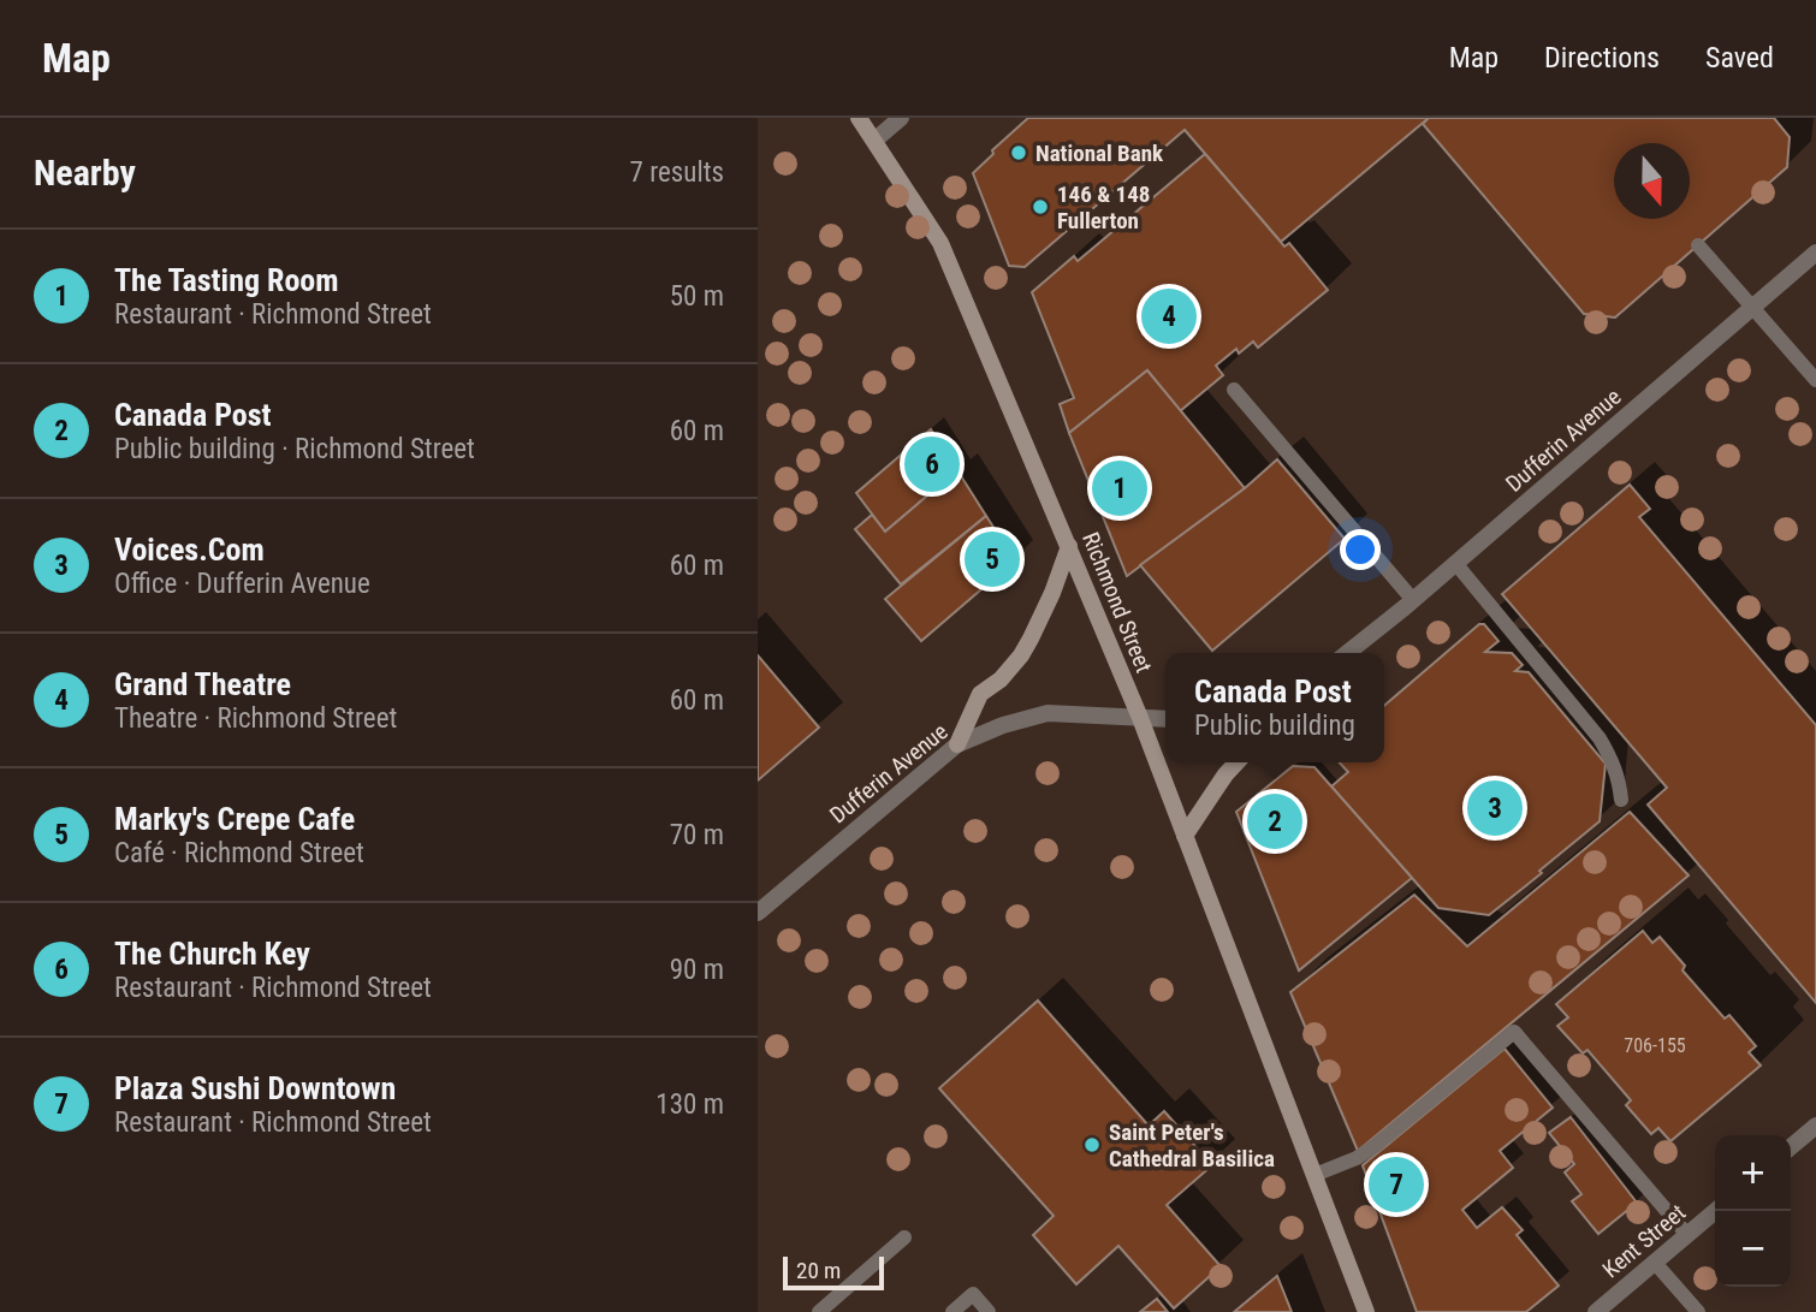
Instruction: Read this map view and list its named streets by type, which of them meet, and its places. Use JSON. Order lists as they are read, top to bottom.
{
  "streets": {
    "main road": ["Richmond Street"],
    "street": ["Dufferin Avenue", "Kent Street"]
  },
  "crossings": [
    ["Dufferin Avenue", "Richmond Street"]
  ],
  "places": ["National Bank", "146 & 148 Fullerton", "Saint Peter's Cathedral Basilica"],
  "house_numbers": ["706-155"],
  "scale_bar": "20 m",
  "north": "bottom",
  "page": {
    "header": "Map",
    "nav": ["Map", "Directions", "Saved"],
    "heading": ["Nearby", "7 results"],
    "list": [
      {
        "mark": "1",
        "name": "The Tasting Room",
        "note": "Restaurant · Richmond Street",
        "value": "50 m"
      },
      {
        "mark": "2",
        "name": "Canada Post",
        "note": "Public building · Richmond Street",
        "value": "60 m"
      },
      {
        "mark": "3",
        "name": "Voices.Com",
        "note": "Office · Dufferin Avenue",
        "value": "60 m"
      },
      {
        "mark": "4",
        "name": "Grand Theatre",
        "note": "Theatre · Richmond Street",
        "value": "60 m"
      },
      {
        "mark": "5",
        "name": "Marky's Crepe Cafe",
        "note": "Café · Richmond Street",
        "value": "70 m"
      },
      {
        "mark": "6",
        "name": "The Church Key",
        "note": "Restaurant · Richmond Street",
        "value": "90 m"
      },
      {
        "mark": "7",
        "name": "Plaza Sushi Downtown",
        "note": "Restaurant · Richmond Street",
        "value": "130 m"
      }
    ],
    "pins": [
      "4",
      "6",
      "1",
      "5",
      "3",
      "2",
      "7"
    ],
    "popup": ["Canada Post", "Public building"],
    "map_buttons": ["+", "−"],
    "scale": "20 m"
  }
}
